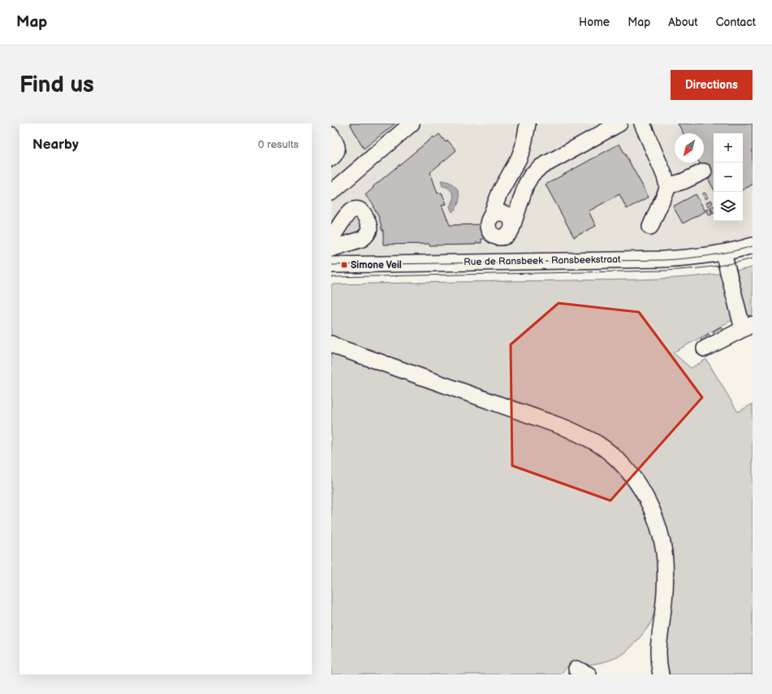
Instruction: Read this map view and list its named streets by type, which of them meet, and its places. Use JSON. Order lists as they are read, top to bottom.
{
  "streets": {
    "street": ["Rue de Ransbeek - Ransbeekstraat"]
  },
  "places": {
    "transit": ["Simone Veil"]
  },
  "north": "bottom left",
  "page": {
    "header": "Map",
    "nav": [
      "Home",
      "Map",
      "About",
      "Contact"
    ],
    "buttons": "Directions",
    "title": "Find us",
    "heading": ["Nearby", "0 results"],
    "map_buttons": ["+", "−"]
  }
}
